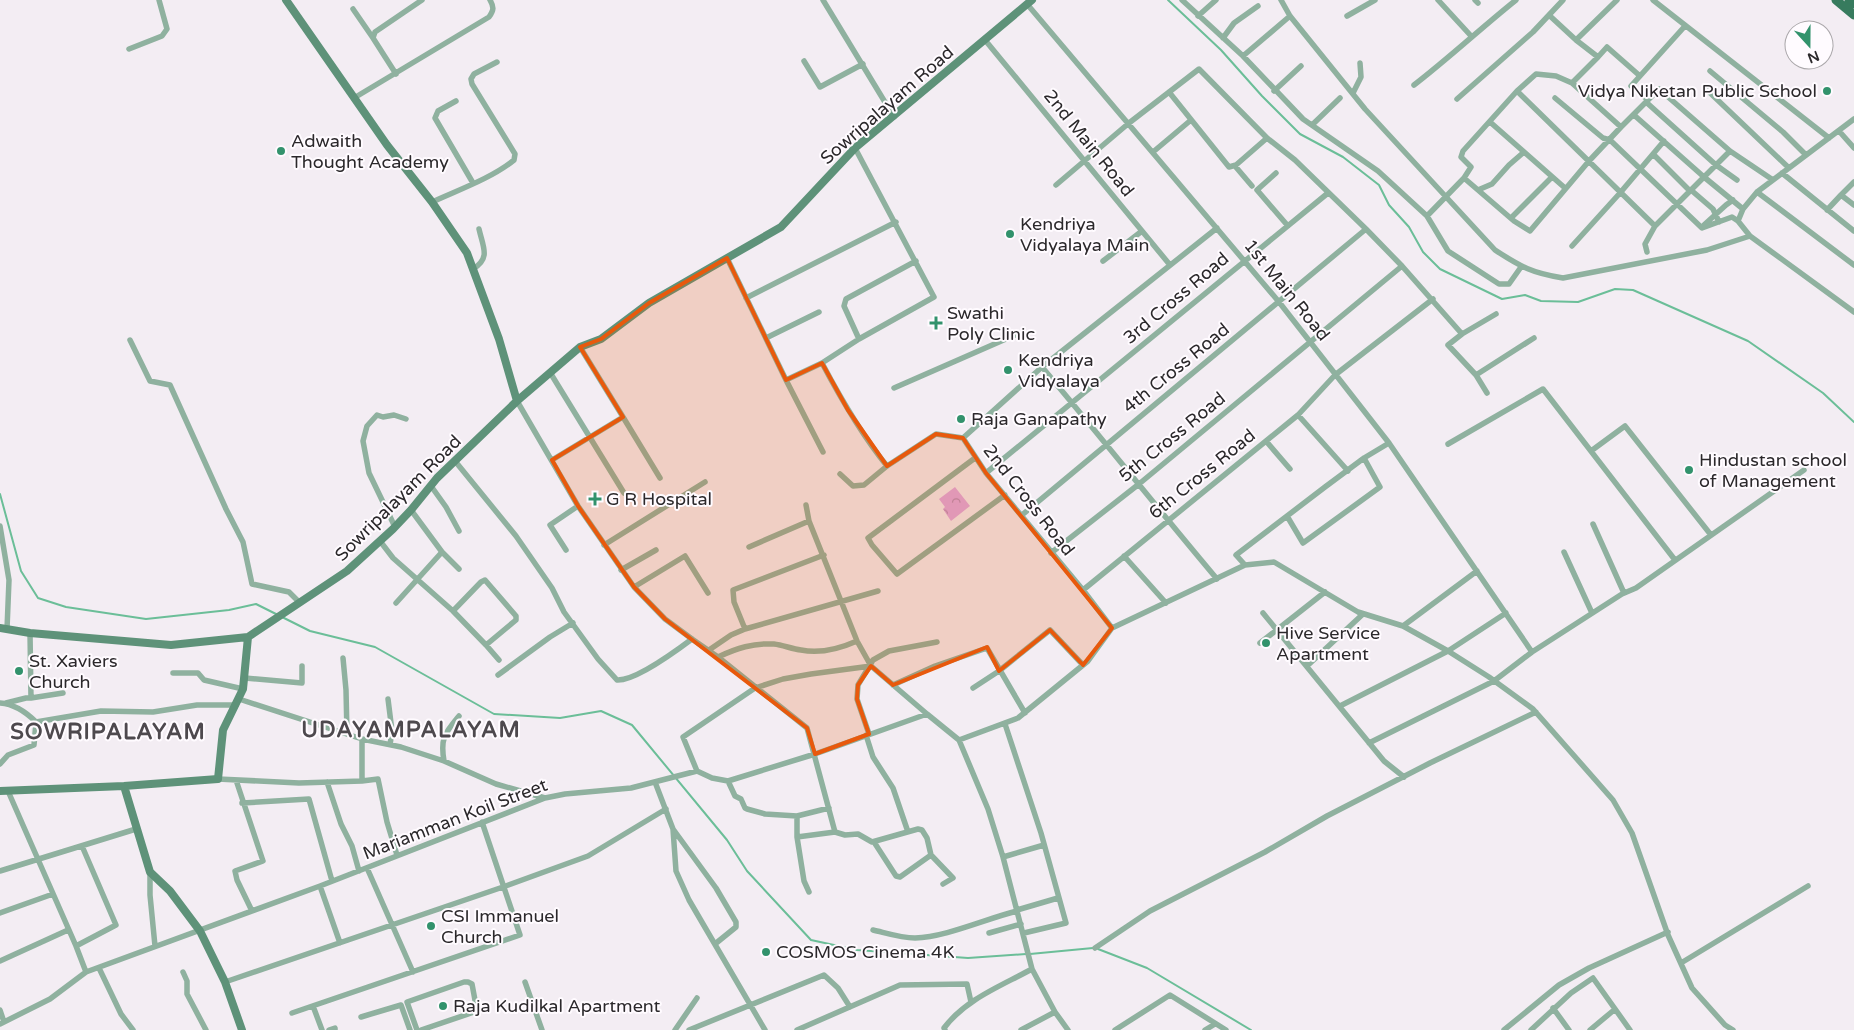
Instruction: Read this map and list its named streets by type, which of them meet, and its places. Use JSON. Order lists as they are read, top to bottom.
{
  "streets": {
    "street": [
      "Sowripalayam Road",
      "2nd Main Road",
      "1st Main Road",
      "3rd Cross Road",
      "4th Cross Road",
      "5th Cross Road",
      "6th Cross Road",
      "2nd Cross Road",
      "Mariamman Koil Street"
    ]
  },
  "crossings": [
    ["Sowripalayam Road", "2nd Main Road"],
    ["Sowripalayam Road", "1st Main Road"],
    ["2nd Main Road", "2nd Cross Road"],
    ["1st Main Road", "3rd Cross Road"],
    ["1st Main Road", "4th Cross Road"],
    ["1st Main Road", "5th Cross Road"],
    ["1st Main Road", "6th Cross Road"],
    ["1st Main Road", "2nd Cross Road"],
    ["3rd Cross Road", "2nd Cross Road"],
    ["4th Cross Road", "2nd Cross Road"],
    ["5th Cross Road", "2nd Cross Road"],
    ["6th Cross Road", "2nd Cross Road"]
  ],
  "districts": ["UDAYAMPALAYAM", "SOWRIPALAYAM"],
  "places": {
    "other": [
      "Vidya Niketan Public School",
      "Adwaith Thought Academy",
      "Kendriya Vidyalaya Main",
      "Kendriya Vidyalaya",
      "Raja Ganapathy",
      "Hindustan school of Management",
      "Hive Service Apartment",
      "St. Xaviers Church",
      "CSI Immanuel Church",
      "COSMOS Cinema 4K",
      "Raja Kudilkal Apartment"
    ],
    "health": ["Swathi Poly Clinic", "G R Hospital"]
  },
  "north": "bottom"
}
